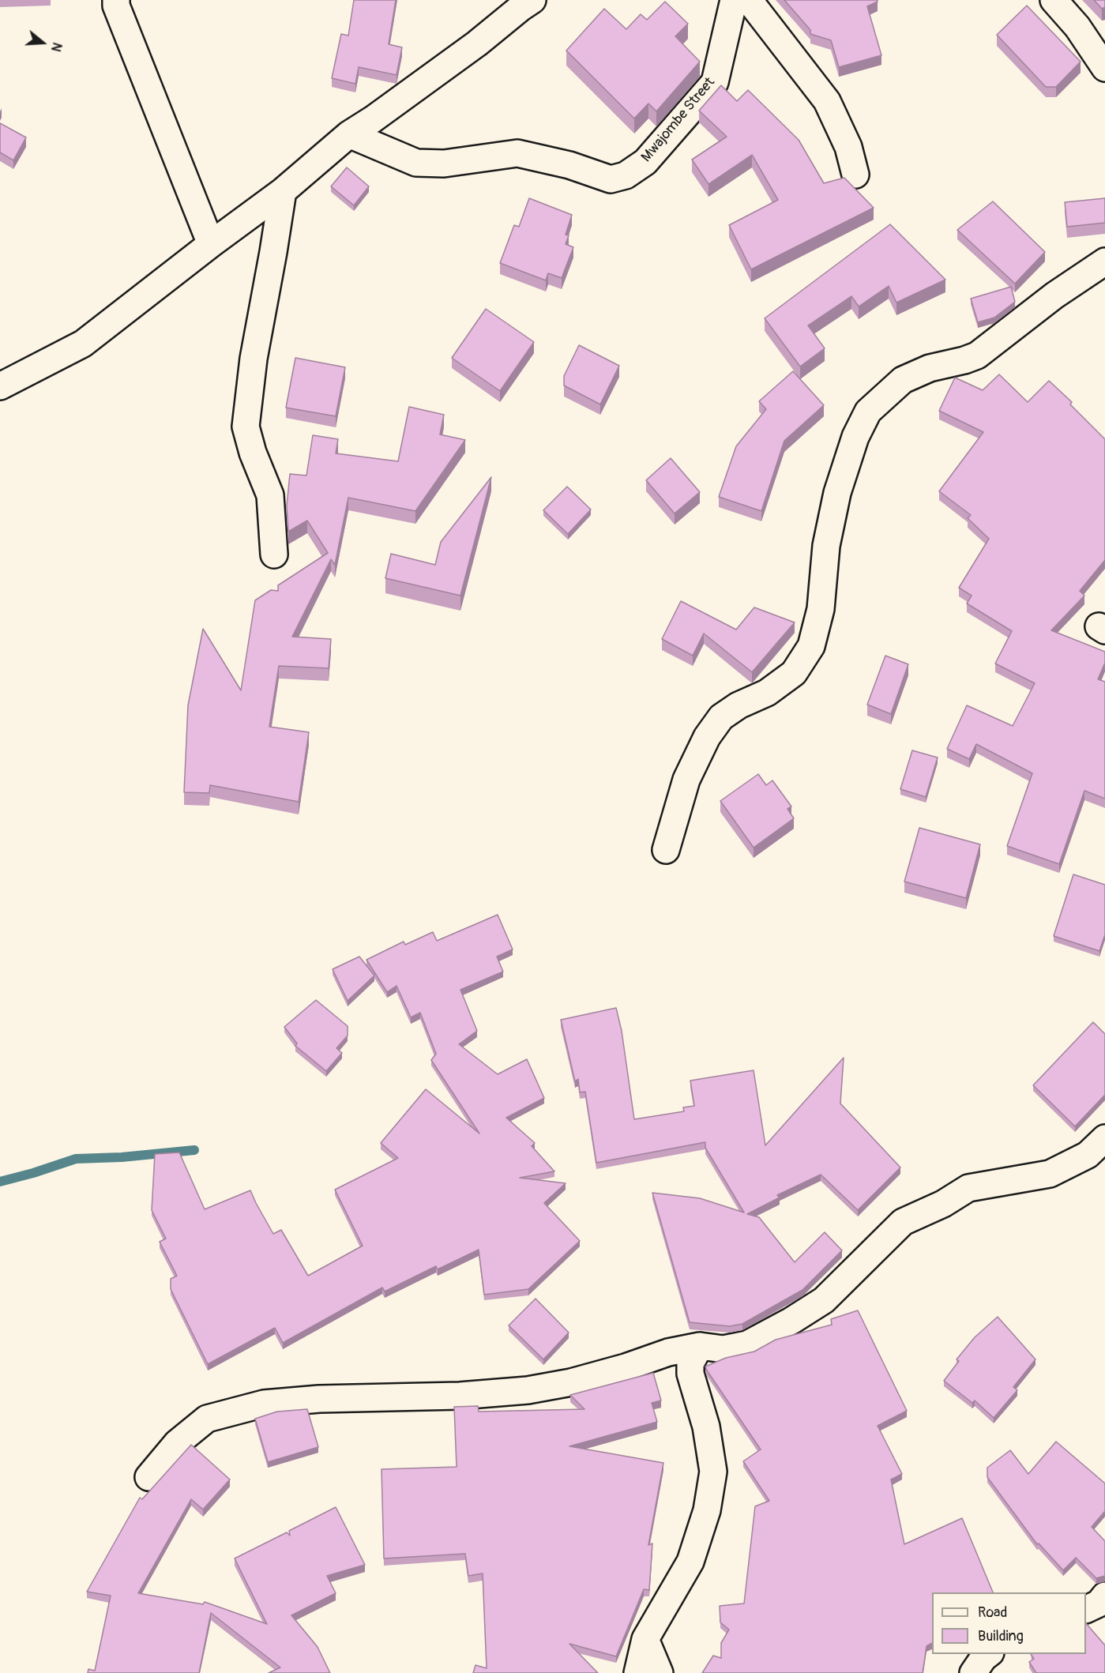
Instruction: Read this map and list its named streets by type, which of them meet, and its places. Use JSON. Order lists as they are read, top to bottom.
{
  "streets": {
    "street": ["Mwajombe Street"]
  },
  "legend": ["Road", "Building"],
  "north": "right"
}
